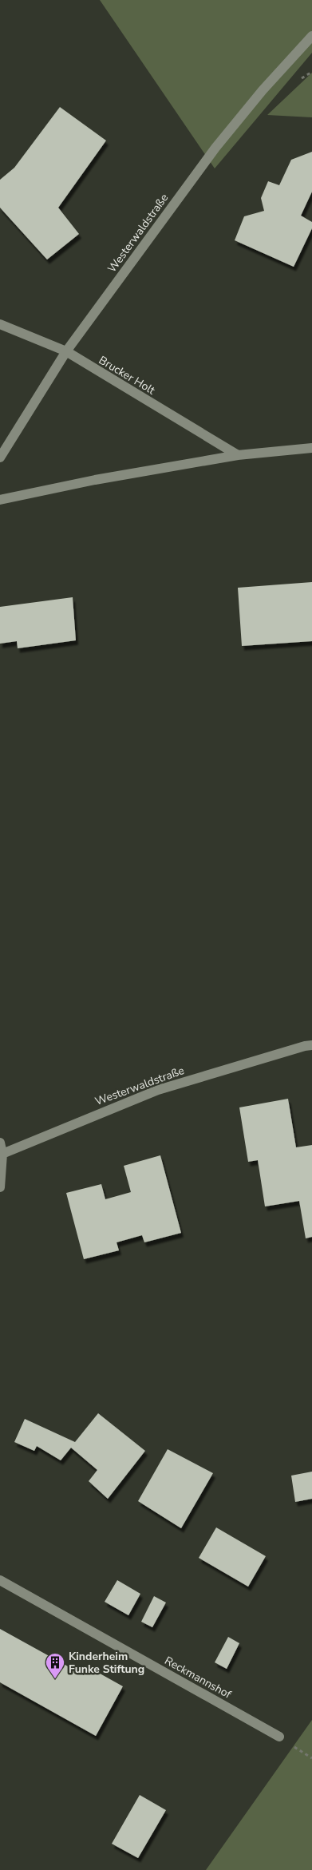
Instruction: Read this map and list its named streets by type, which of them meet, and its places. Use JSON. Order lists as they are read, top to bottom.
{
  "streets": {
    "street": ["Westerwaldstraße", "Brucker Holt", "Reckmannshof"]
  },
  "crossings": [
    ["Westerwaldstraße", "Brucker Holt"]
  ],
  "places": {
    "building": ["Kinderheim Funke Stiftung"]
  }
}
